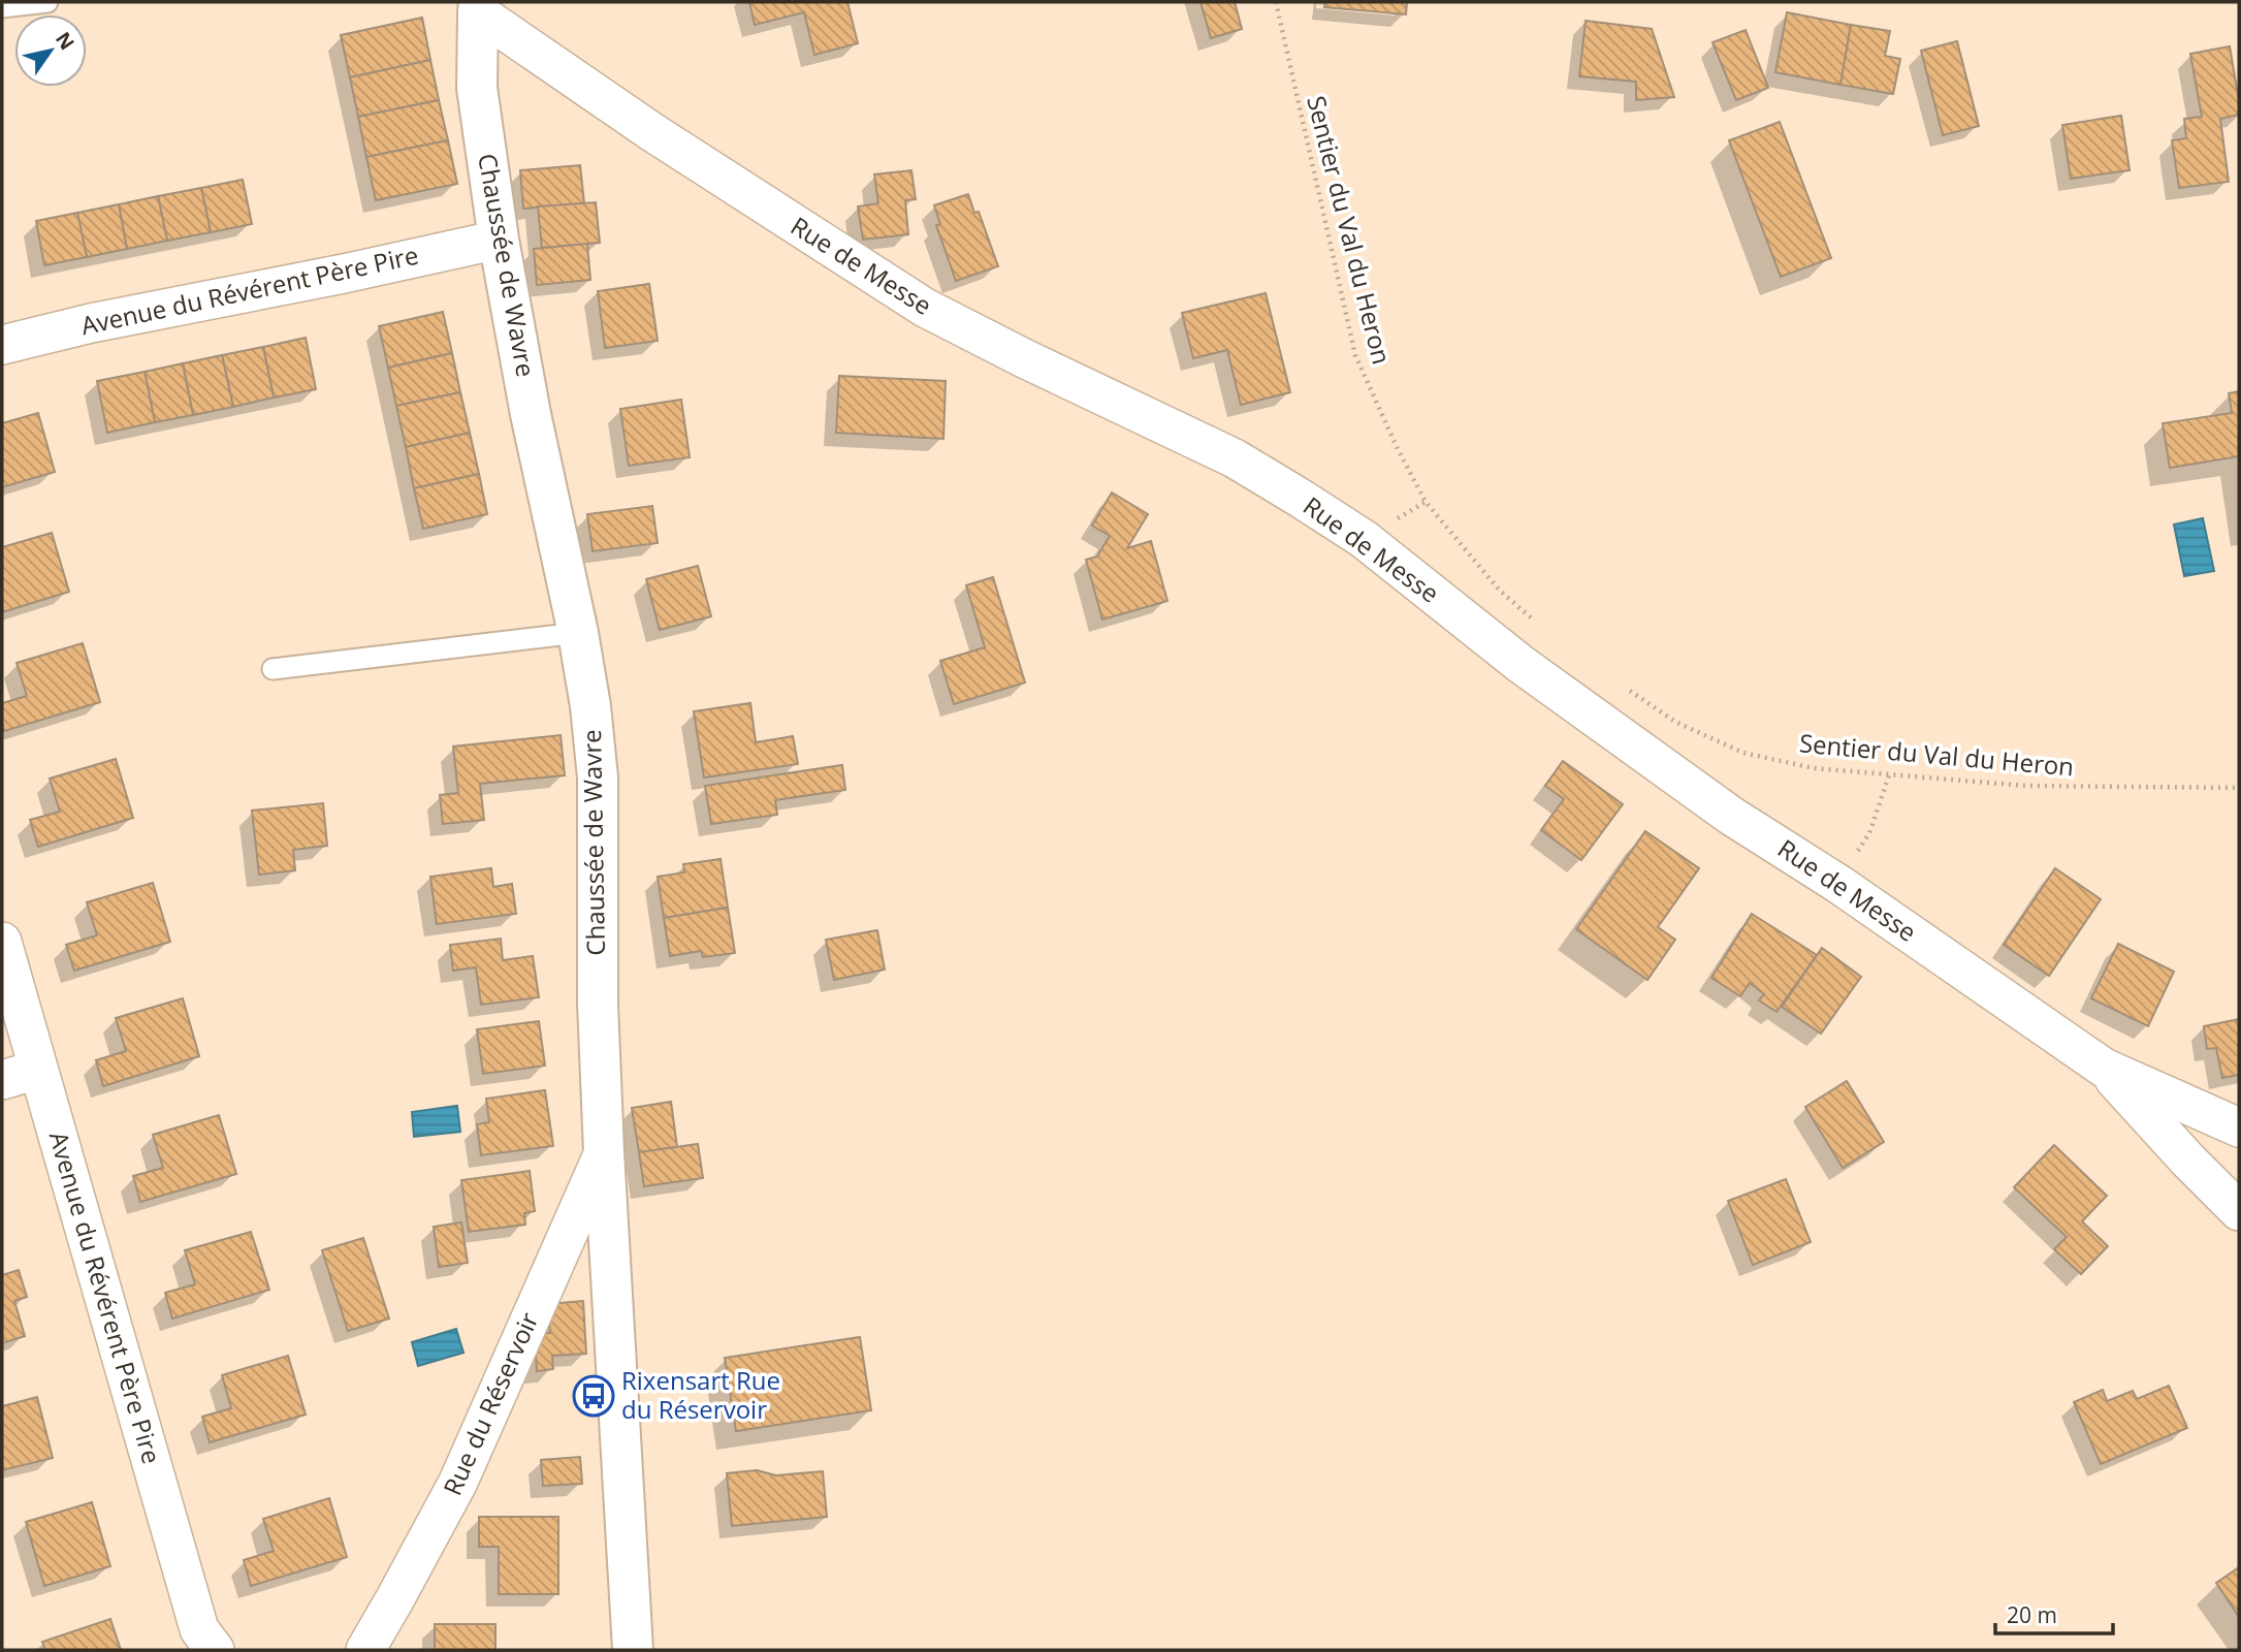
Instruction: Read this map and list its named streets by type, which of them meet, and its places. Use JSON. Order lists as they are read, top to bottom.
{
  "streets": {
    "street": [
      "Chaussée de Wavre",
      "Rue de Messe",
      "Avenue du Révérent Père Pire",
      "Rue du Réservoir"
    ],
    "path": ["Sentier du Val du Heron"]
  },
  "crossings": [
    ["Chaussée de Wavre", "Rue de Messe"],
    ["Chaussée de Wavre", "Avenue du Révérent Père Pire"],
    ["Chaussée de Wavre", "Rue du Réservoir"]
  ],
  "places": {
    "bus stop": ["Rixensart Rue du Réservoir"]
  },
  "scale_bar": "20 m",
  "north": "top right"
}
